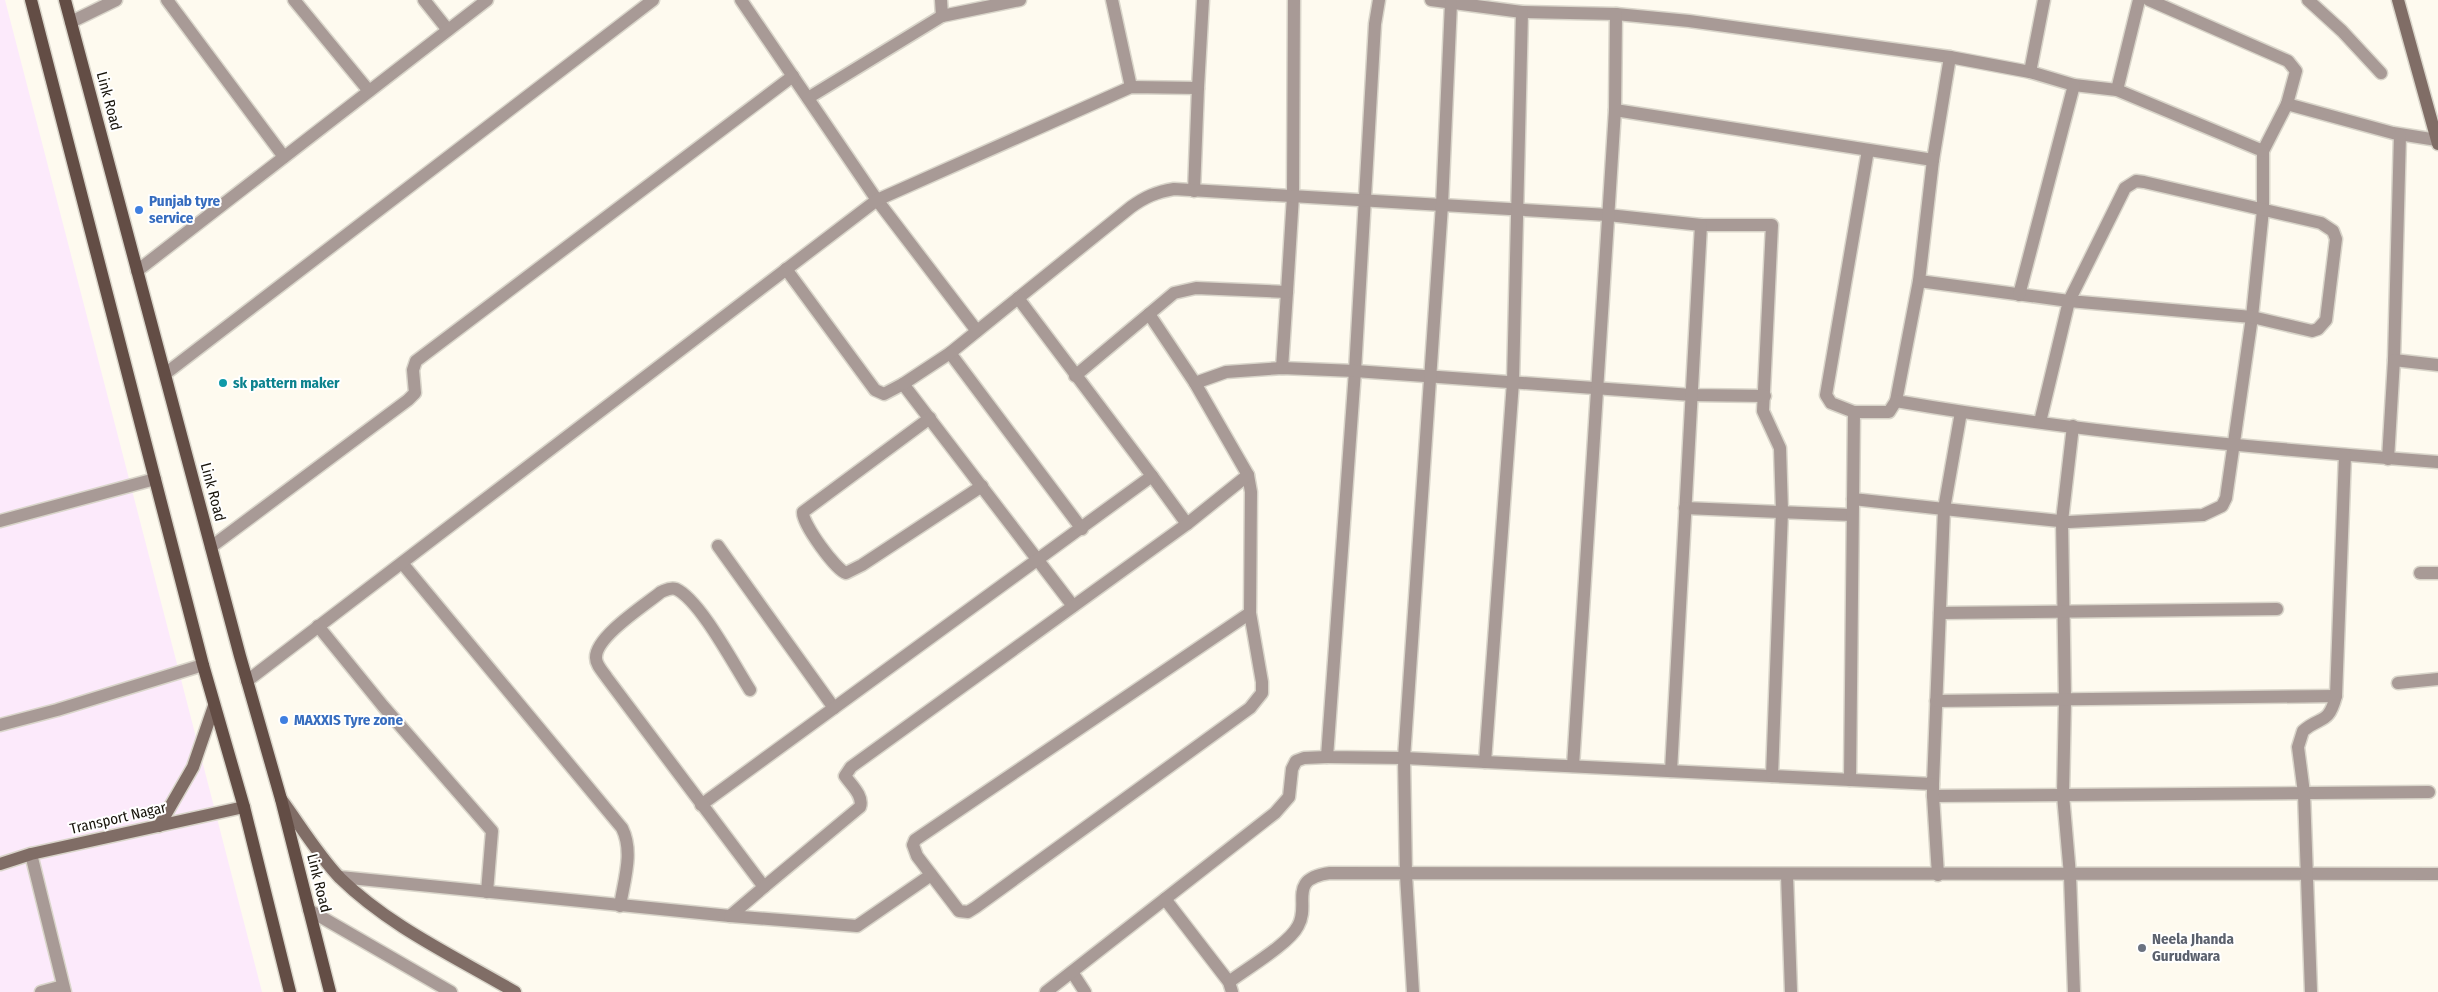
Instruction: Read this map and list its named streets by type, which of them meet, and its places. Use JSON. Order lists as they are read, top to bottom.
{
  "streets": {
    "main road": ["Link Road"],
    "street": ["Transport Nagar"]
  },
  "places": [
    "Punjab tyre service",
    "sk pattern maker",
    "MAXXIS Tyre zone",
    "Neela Jhanda Gurudwara"
  ]
}
